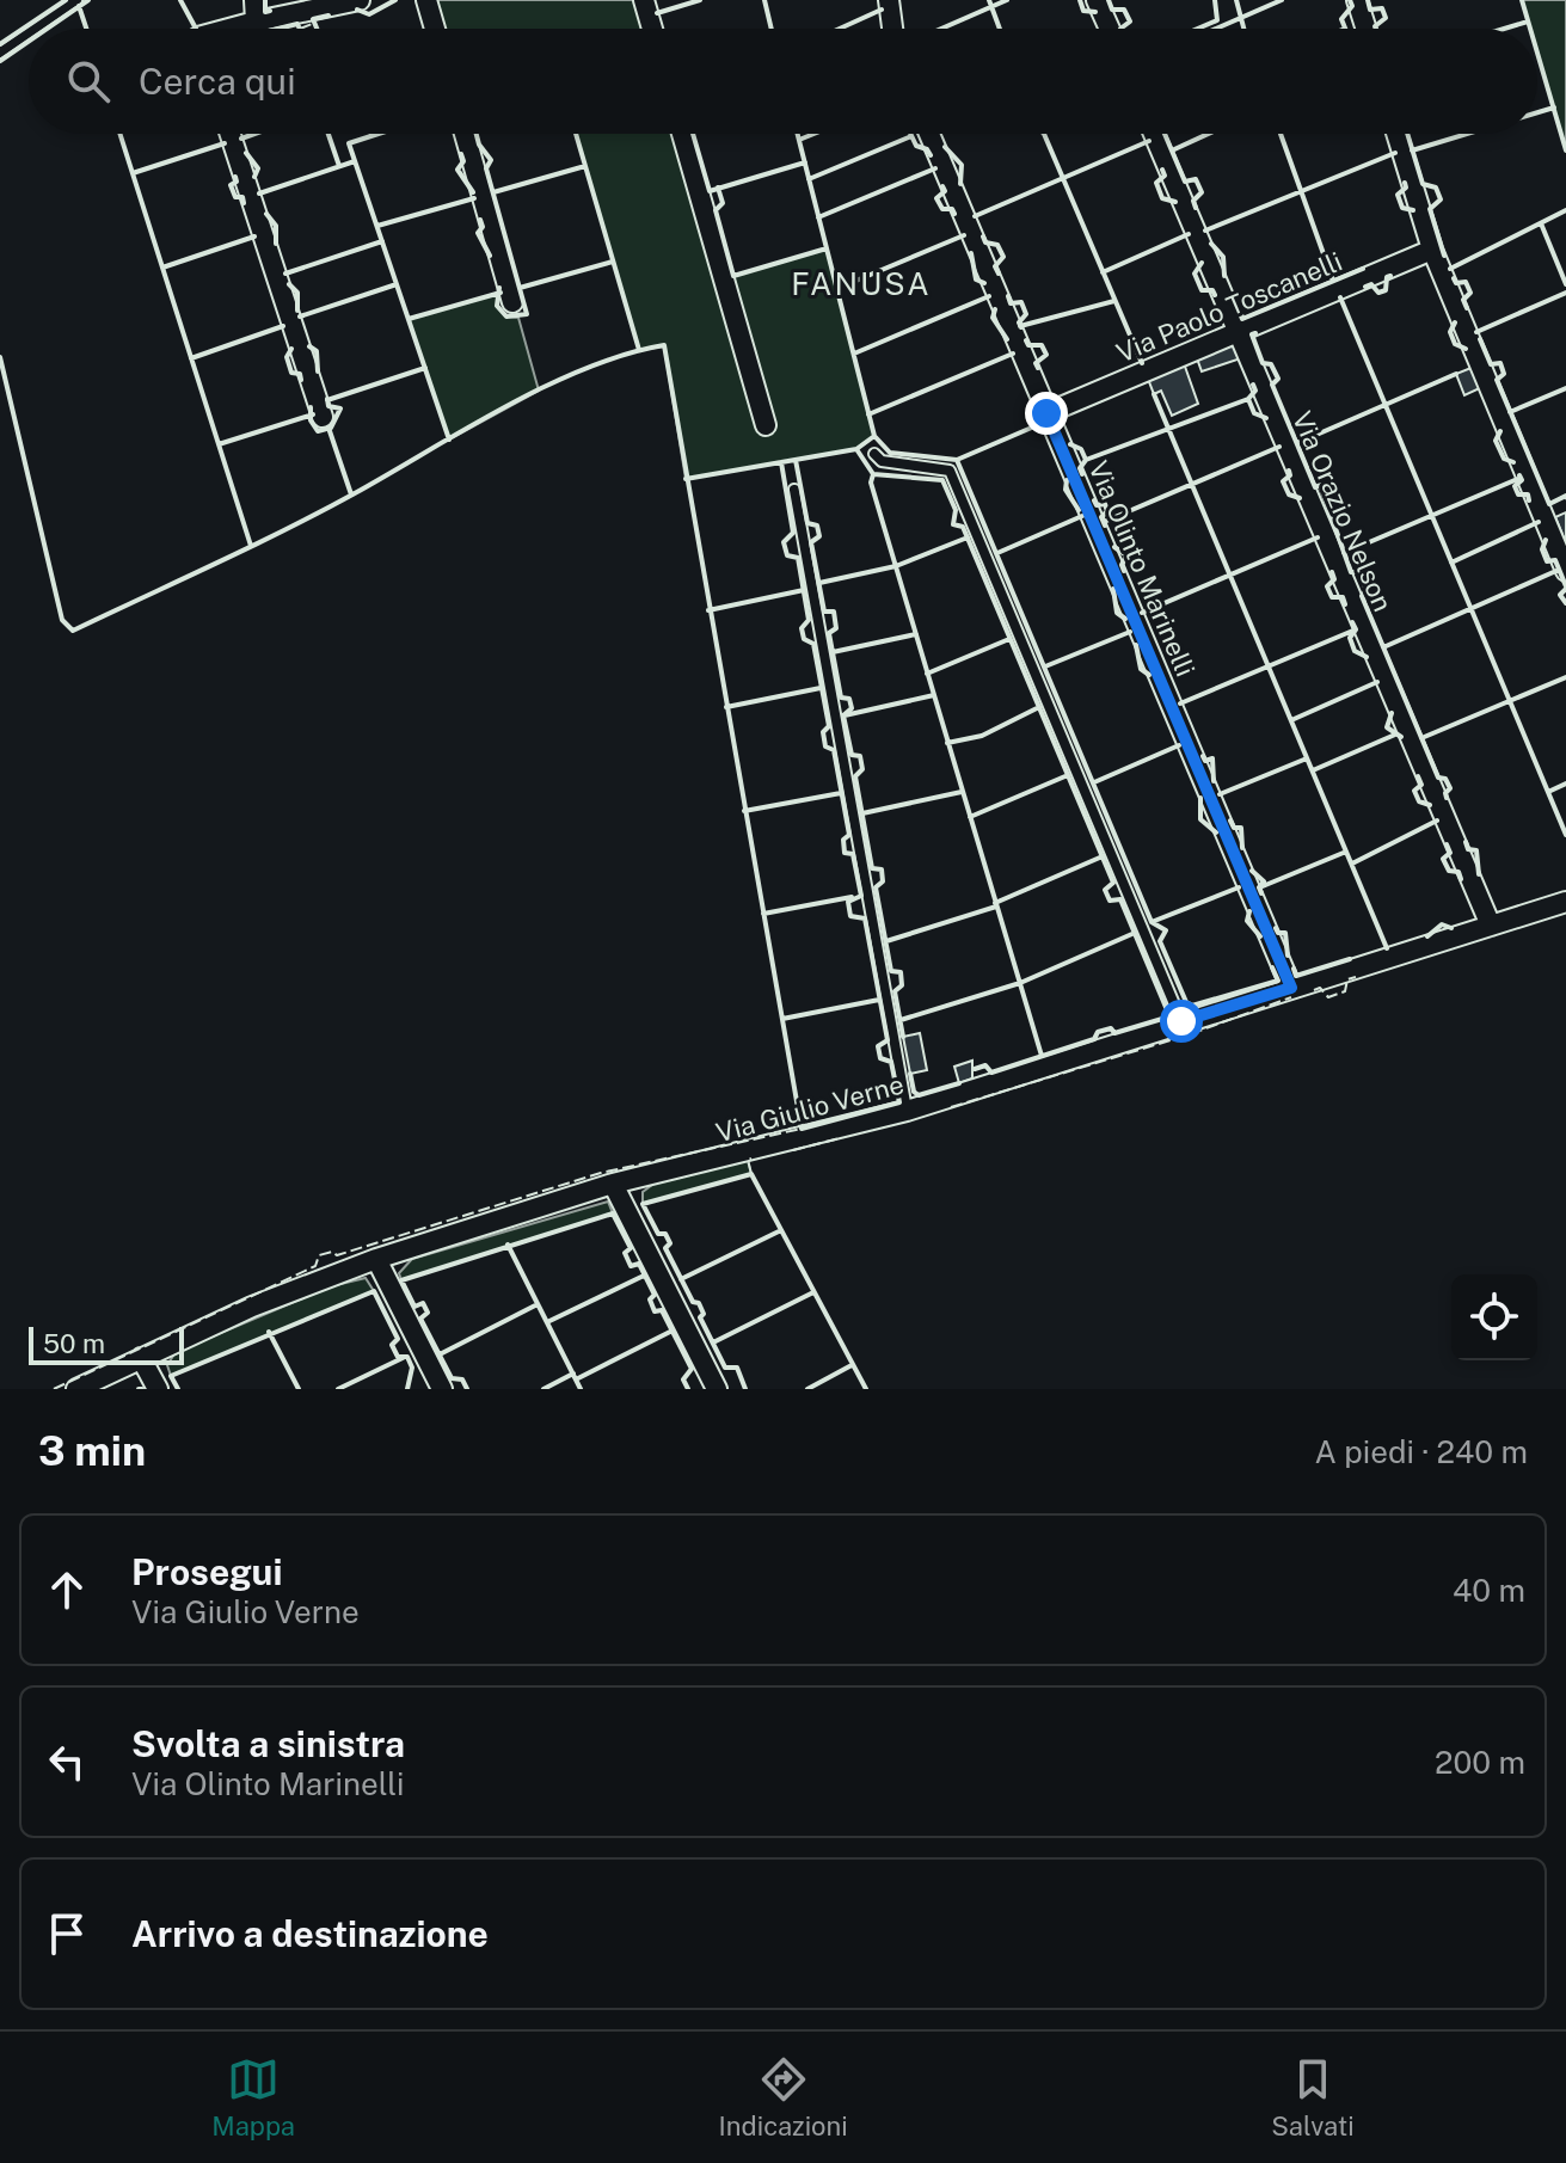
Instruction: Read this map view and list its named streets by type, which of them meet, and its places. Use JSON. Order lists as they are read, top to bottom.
{
  "streets": {
    "street": [
      "Via Paolo Toscanelli",
      "Via Orazio Nelson",
      "Via Olinto Marinelli",
      "Via Giulio Verne"
    ]
  },
  "crossings": [
    ["Via Paolo Toscanelli", "Via Orazio Nelson"],
    ["Via Paolo Toscanelli", "Via Olinto Marinelli"],
    ["Via Orazio Nelson", "Via Giulio Verne"],
    ["Via Olinto Marinelli", "Via Giulio Verne"]
  ],
  "districts": ["FANUSA"],
  "scale_bar": "50 m",
  "page": {
    "search": "Cerca qui",
    "scale": "50 m",
    "heading": ["3 min", "A piedi · 240 m"],
    "list": [
      ["Prosegui", "Via Giulio Verne", "40 m"],
      ["Svolta a sinistra", "Via Olinto Marinelli", "200 m"],
      "Arrivo a destinazione"
    ],
    "nav": ["Mappa", "Indicazioni", "Salvati"]
  }
}
